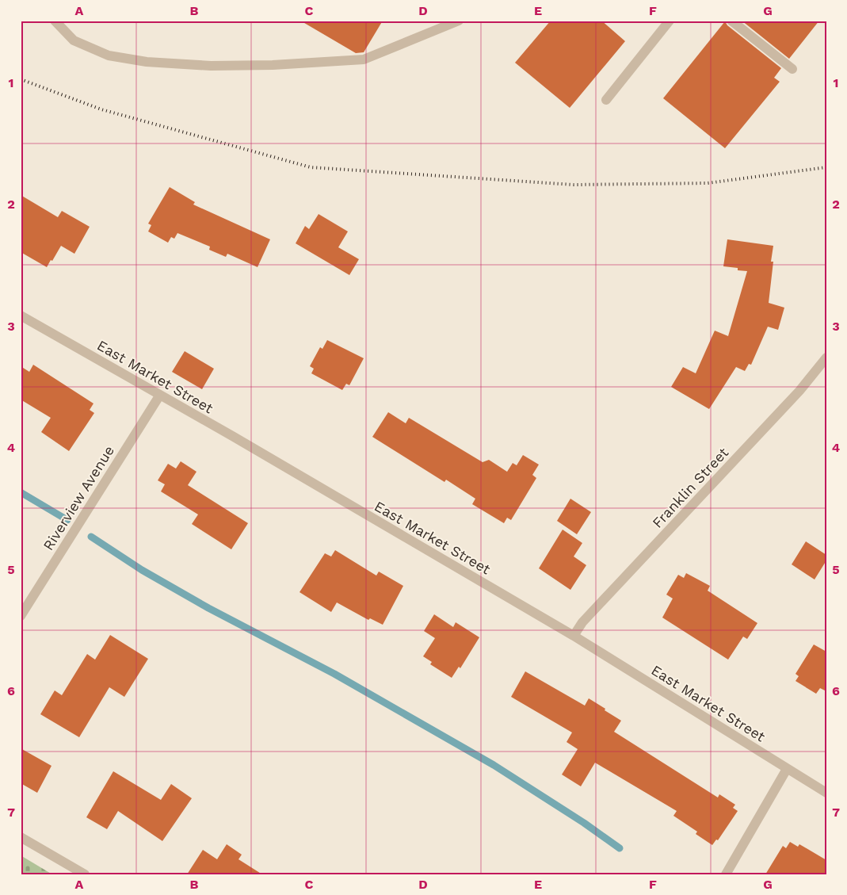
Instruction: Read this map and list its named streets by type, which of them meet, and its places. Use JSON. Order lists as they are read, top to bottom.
{
  "streets": {
    "street": ["East Market Street", "Franklin Street", "Riverview Avenue"]
  },
  "crossings": [
    ["East Market Street", "Franklin Street"],
    ["East Market Street", "Riverview Avenue"]
  ],
  "grid": {
    "columns": [
      "A",
      "B",
      "C",
      "D",
      "E",
      "F",
      "G"
    ],
    "rows": [
      "1",
      "2",
      "3",
      "4",
      "5",
      "6",
      "7"
    ]
  }
}
